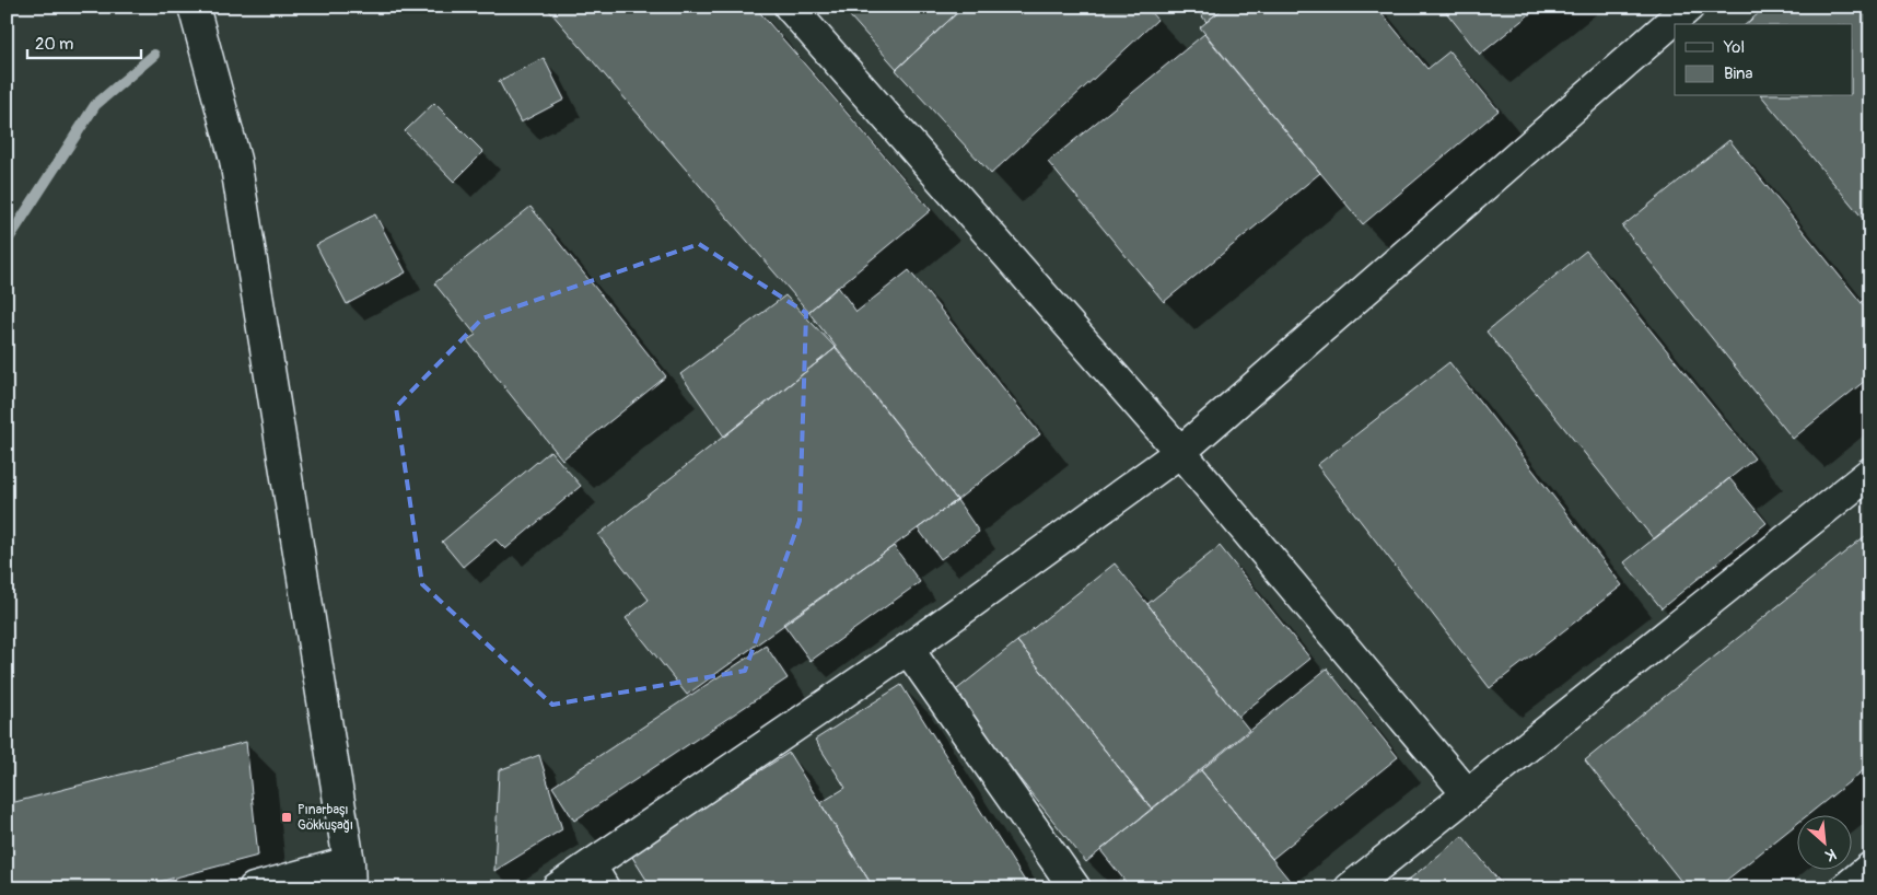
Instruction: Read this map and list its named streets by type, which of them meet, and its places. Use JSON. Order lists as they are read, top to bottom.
{
  "places": {
    "transit": ["Pınarbaşı Gökkuşağı"]
  },
  "legend": ["Yol", "Bina"],
  "scale_bar": "20 m",
  "north": "bottom right"
}
